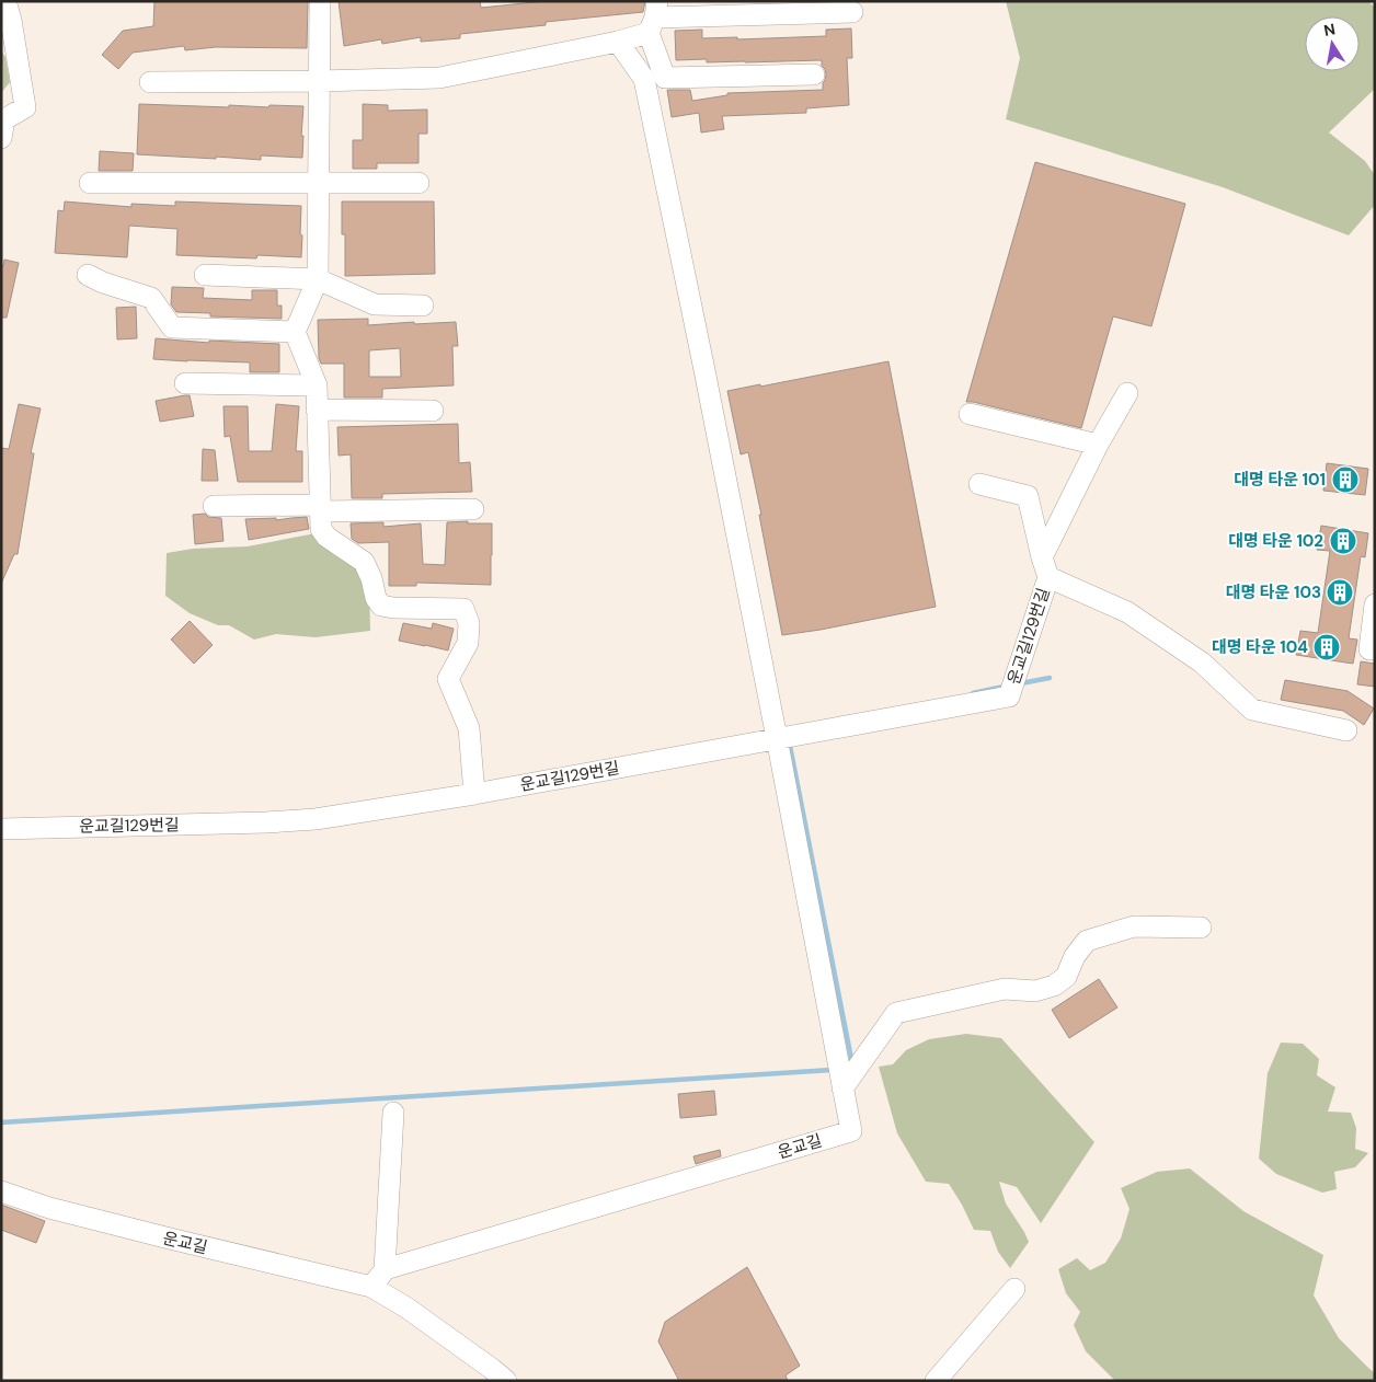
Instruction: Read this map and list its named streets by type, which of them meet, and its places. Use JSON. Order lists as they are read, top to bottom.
{
  "streets": {
    "street": ["운교길129번길", "운교길"]
  },
  "crossings": [
    ["운교길129번길", "운교길"]
  ],
  "places": {
    "building": [
      "대명 타운 101",
      "대명 타운 102",
      "대명 타운 103",
      "대명 타운 104"
    ]
  },
  "north": "top"
}
